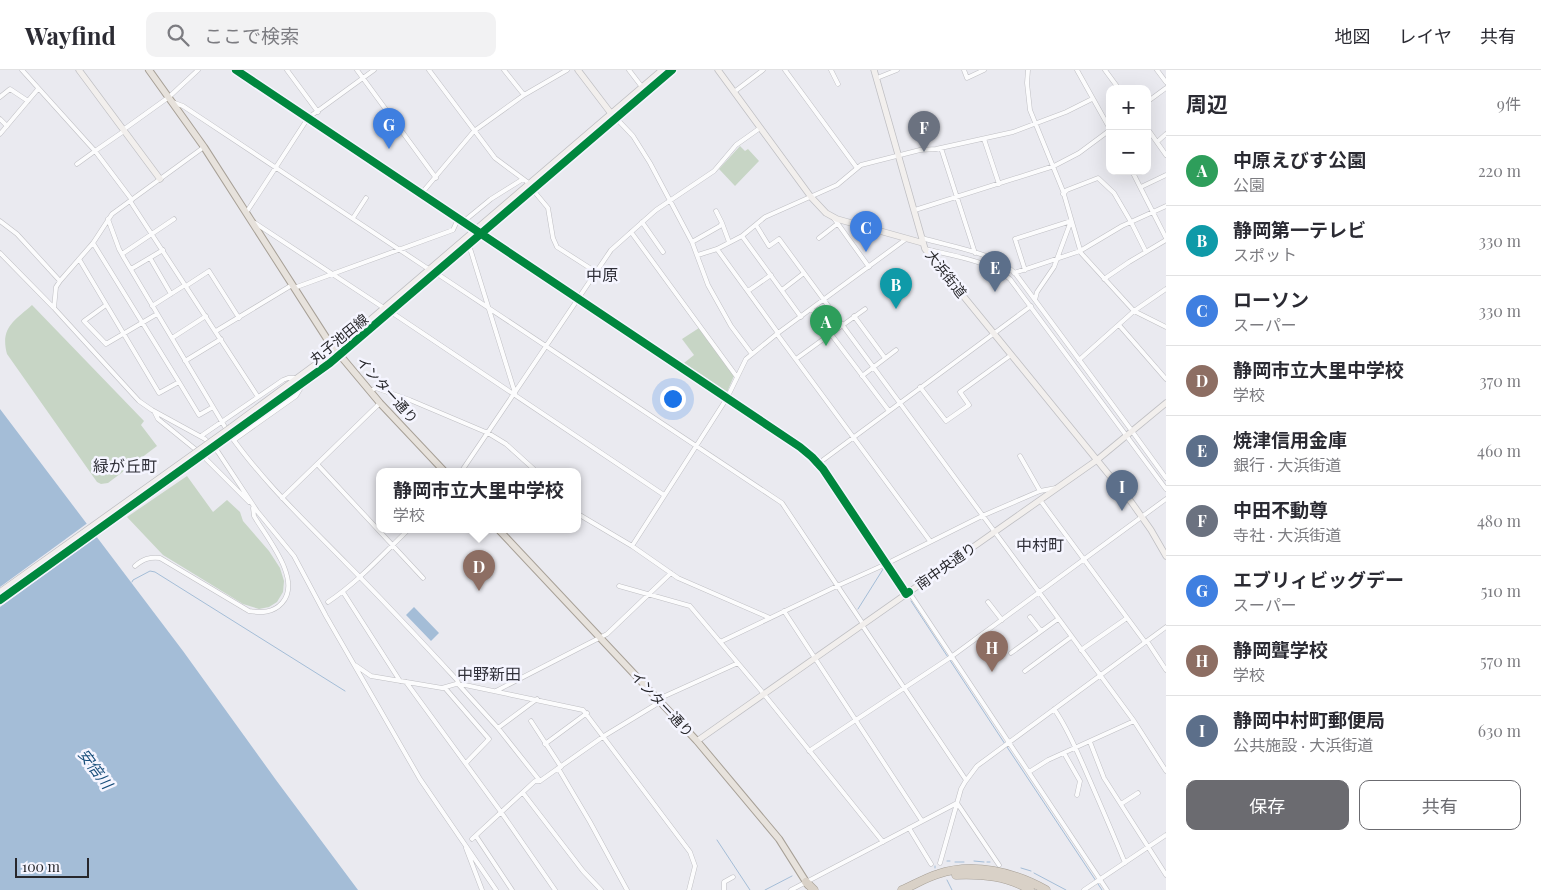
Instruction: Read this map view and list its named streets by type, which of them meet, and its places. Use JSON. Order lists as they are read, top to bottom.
{
  "streets": {
    "main road": ["インター通り"],
    "street": ["大浜街道", "丸子池田線", "南中央通り"]
  },
  "crossings": [
    ["大浜街道", "南中央通り"],
    ["丸子池田線", "インター通り"],
    ["インター通り", "南中央通り"]
  ],
  "districts": [
    "中原",
    "緑が丘町",
    "中村町",
    "中野新田"
  ],
  "water": ["安倍川"],
  "scale_bar": "100 m",
  "page": {
    "header": "Wayfind",
    "search": "ここで検索",
    "nav": ["地図", "レイヤ", "共有"],
    "heading": ["周辺", "9件"],
    "map_buttons": ["+", "−"],
    "pins": [
      "G",
      "F",
      "C",
      "E",
      "B",
      "A",
      "I",
      "D",
      "H"
    ],
    "list": [
      {
        "mark": "A",
        "name": "中原えびす公園",
        "note": "公園",
        "value": "220 m"
      },
      {
        "mark": "B",
        "name": "静岡第一テレビ",
        "note": "スポット",
        "value": "330 m"
      },
      {
        "mark": "C",
        "name": "ローソン",
        "note": "スーパー",
        "value": "330 m"
      },
      {
        "mark": "D",
        "name": "静岡市立大里中学校",
        "note": "学校",
        "value": "370 m"
      },
      {
        "mark": "E",
        "name": "焼津信用金庫",
        "note": "銀行 · 大浜街道",
        "value": "460 m"
      },
      {
        "mark": "F",
        "name": "中田不動尊",
        "note": "寺社 · 大浜街道",
        "value": "480 m"
      },
      {
        "mark": "G",
        "name": "エブリィビッグデー",
        "note": "スーパー",
        "value": "510 m"
      },
      {
        "mark": "H",
        "name": "静岡聾学校",
        "note": "学校",
        "value": "570 m"
      },
      {
        "mark": "I",
        "name": "静岡中村町郵便局",
        "note": "公共施設 · 大浜街道",
        "value": "630 m"
      }
    ],
    "popup": ["静岡市立大里中学校", "学校"],
    "buttons": ["保存", "共有"],
    "scale": "100 m"
  }
}
